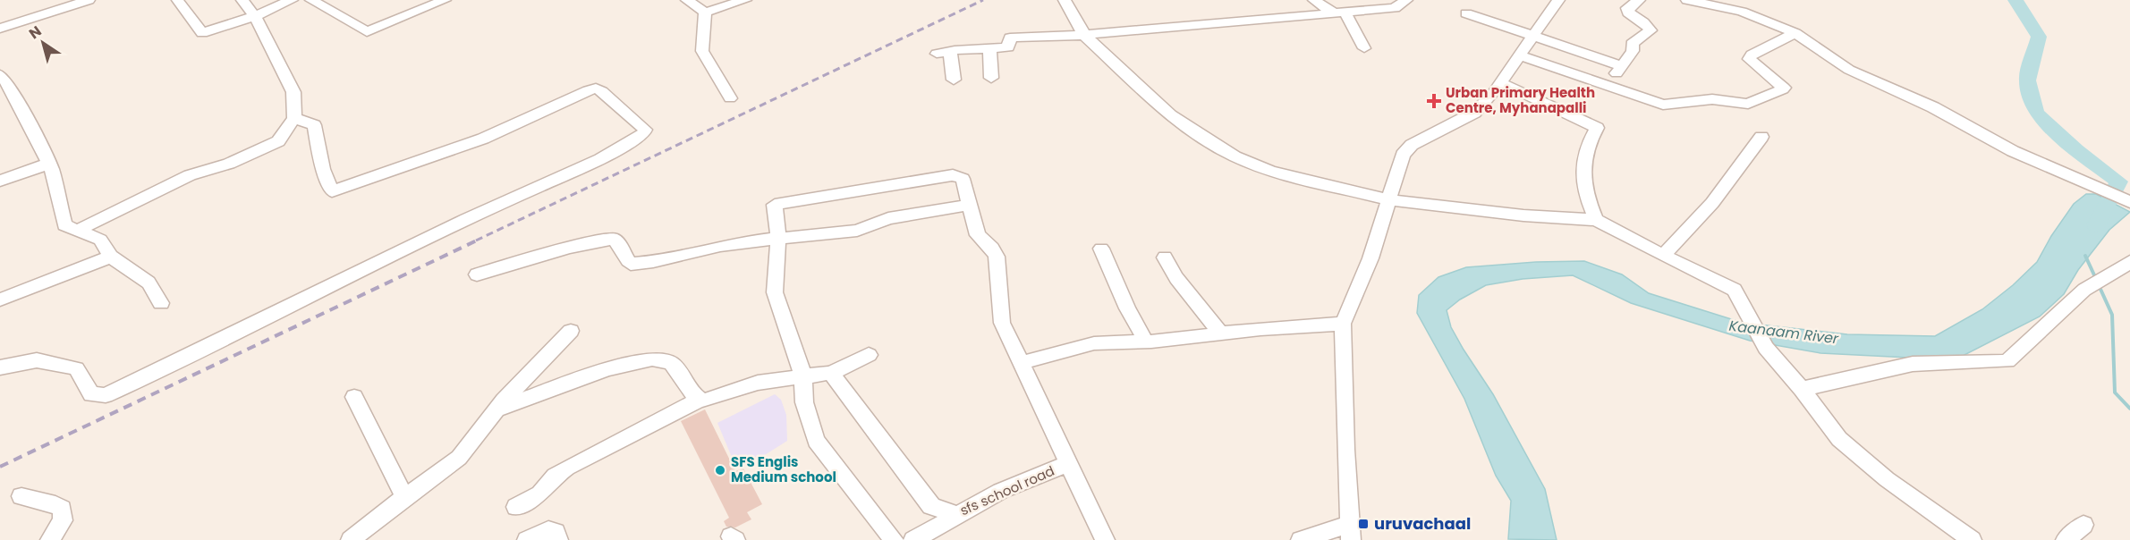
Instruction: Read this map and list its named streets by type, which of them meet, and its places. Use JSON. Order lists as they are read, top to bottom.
{
  "streets": {
    "street": ["sfs school road"]
  },
  "water": ["Kaanaam River"],
  "places": {
    "health": ["Urban Primary Health Centre, Myhanapalli"],
    "other": ["SFS Englis Medium school"],
    "transit": ["uruvachaal"]
  },
  "north": "top left"
}
